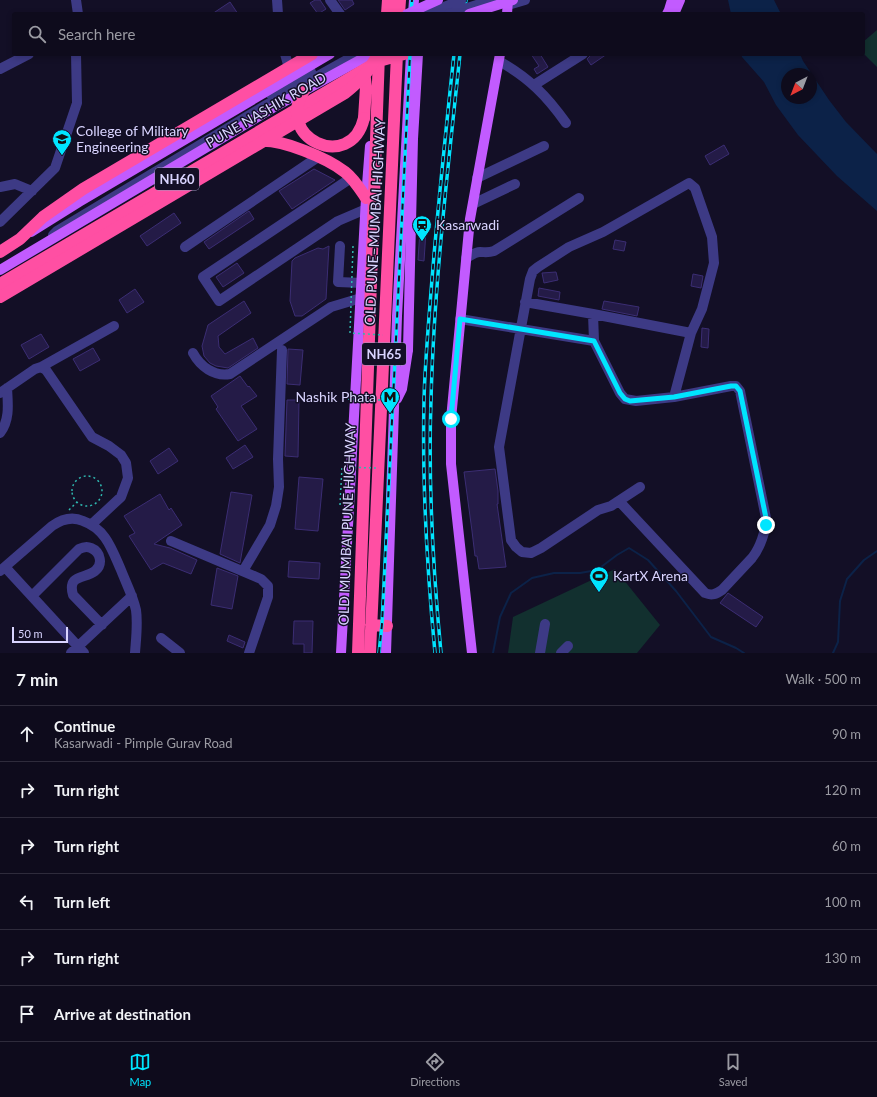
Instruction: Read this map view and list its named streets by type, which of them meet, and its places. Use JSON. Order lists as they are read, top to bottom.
{
  "streets": {
    "highway": [
      "PUNE NASHIK ROAD",
      "NH60",
      "OLD PUNE–MUMBAI HIGHWAY",
      "NH65",
      "OLD MUMBAI PUNE HIGHWAY"
    ]
  },
  "crossings": [
    ["PUNE NASHIK ROAD", "OLD MUMBAI PUNE HIGHWAY"]
  ],
  "places": {
    "school or university": ["College of Military Engineering"],
    "station": ["Kasarwadi"],
    "metro station": ["Nashik Phata"],
    "sports": ["KartX Arena"]
  },
  "scale_bar": "50 m",
  "north": "bottom left",
  "page": {
    "search": "Search here",
    "scale": "50 m",
    "heading": ["7 min", "Walk · 500 m"],
    "list": [
      ["Continue", "Kasarwadi - Pimple Gurav Road", "90 m"],
      ["Turn right", "120 m"],
      ["Turn right", "60 m"],
      ["Turn left", "100 m"],
      ["Turn right", "130 m"],
      "Arrive at destination"
    ],
    "nav": ["Map", "Directions", "Saved"]
  }
}
